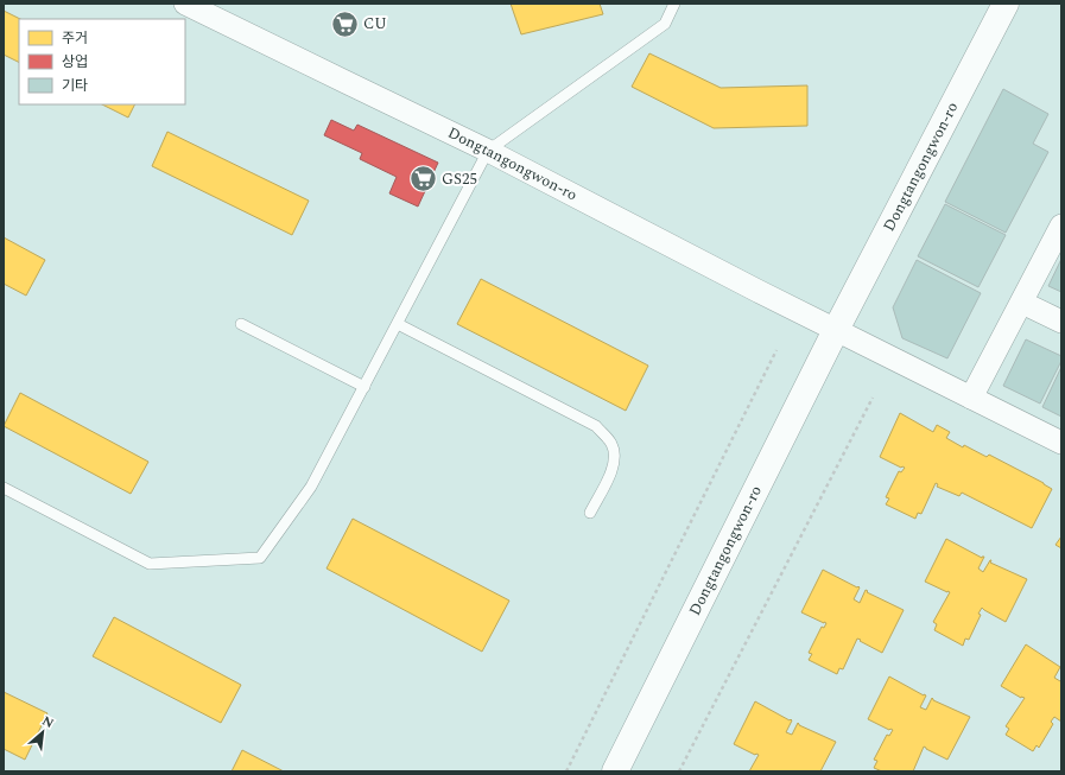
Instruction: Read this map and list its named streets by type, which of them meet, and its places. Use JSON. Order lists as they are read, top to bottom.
{
  "streets": {
    "street": ["Dongtangongwon-ro"]
  },
  "places": {
    "supermarket": ["CU", "GS25"]
  },
  "legend": ["주거", "상업", "기타"],
  "north": "top right"
}
